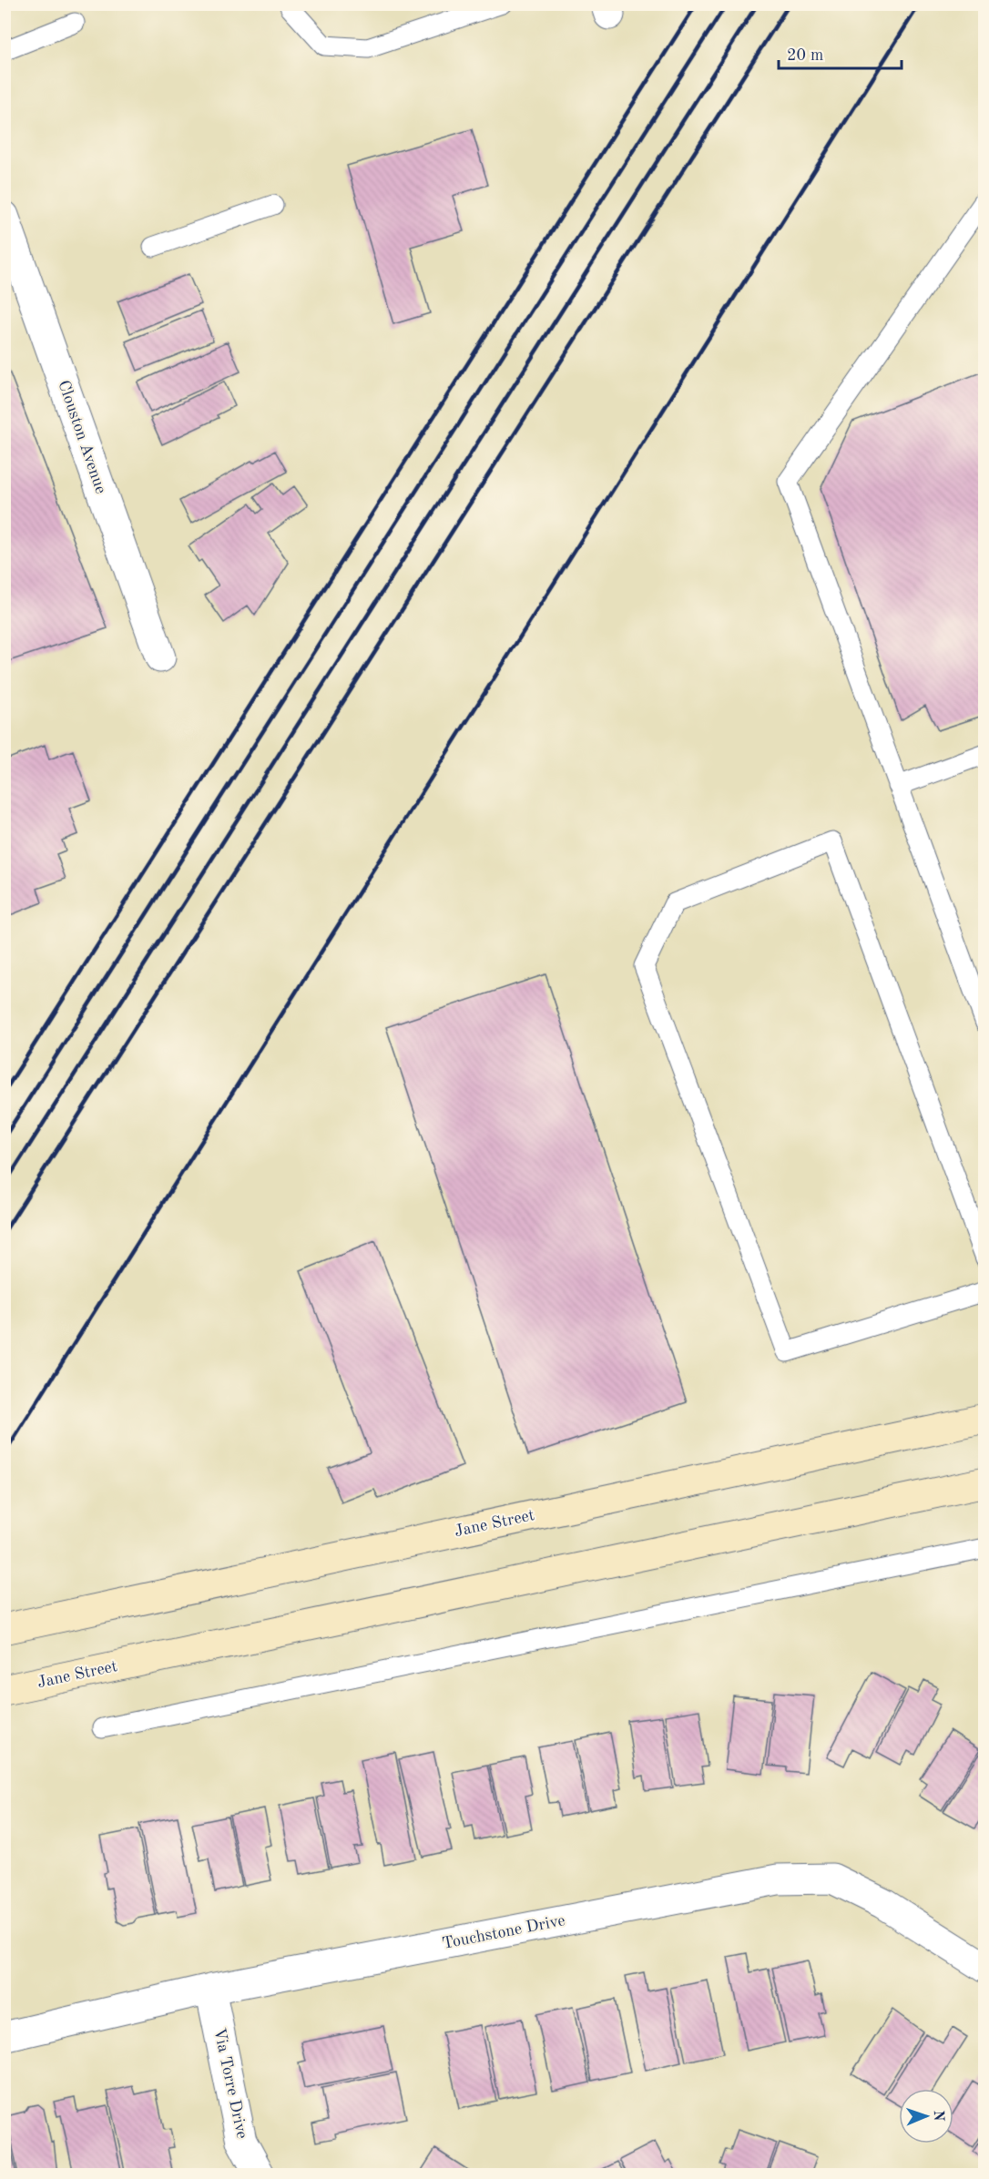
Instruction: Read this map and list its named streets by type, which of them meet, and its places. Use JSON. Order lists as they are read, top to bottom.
{
  "streets": {
    "main road": ["Jane Street"],
    "street": ["Clouston Avenue", "Touchstone Drive", "Via Torre Drive"]
  },
  "crossings": [
    ["Touchstone Drive", "Via Torre Drive"]
  ],
  "scale_bar": "20 m",
  "north": "right"
}
